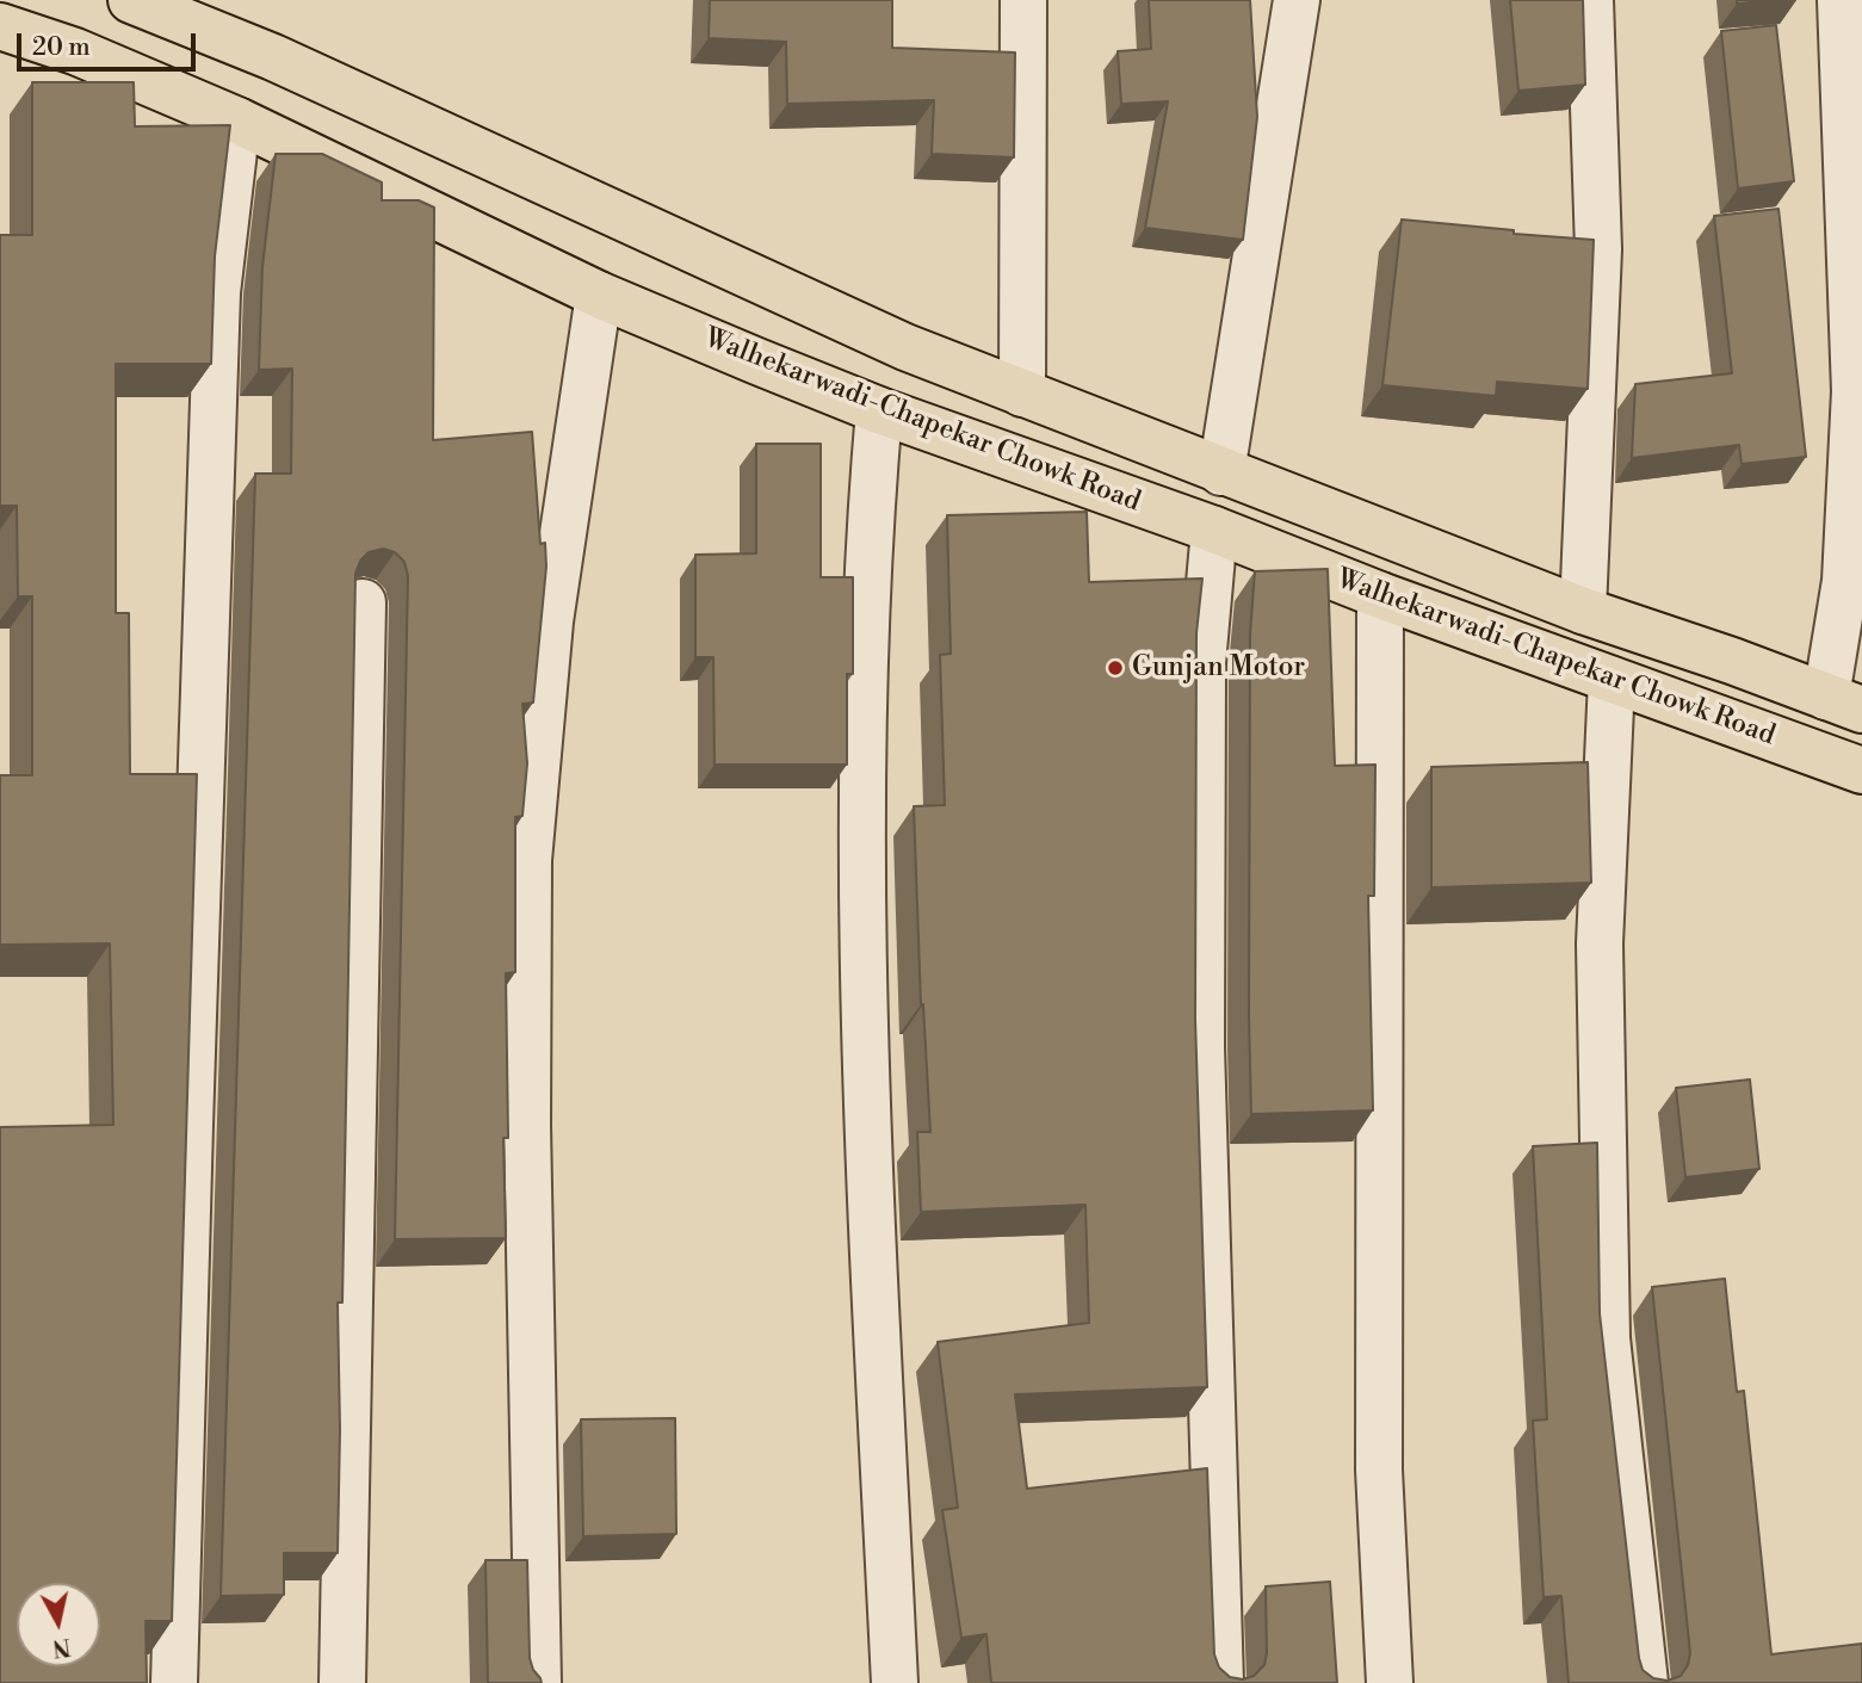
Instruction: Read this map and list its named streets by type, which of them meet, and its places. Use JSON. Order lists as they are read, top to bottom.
{
  "streets": {
    "main road": ["Walhekarwadi-Chapekar Chowk Road"]
  },
  "places": ["Gunjan Motor"],
  "scale_bar": "20 m",
  "north": "bottom"
}
